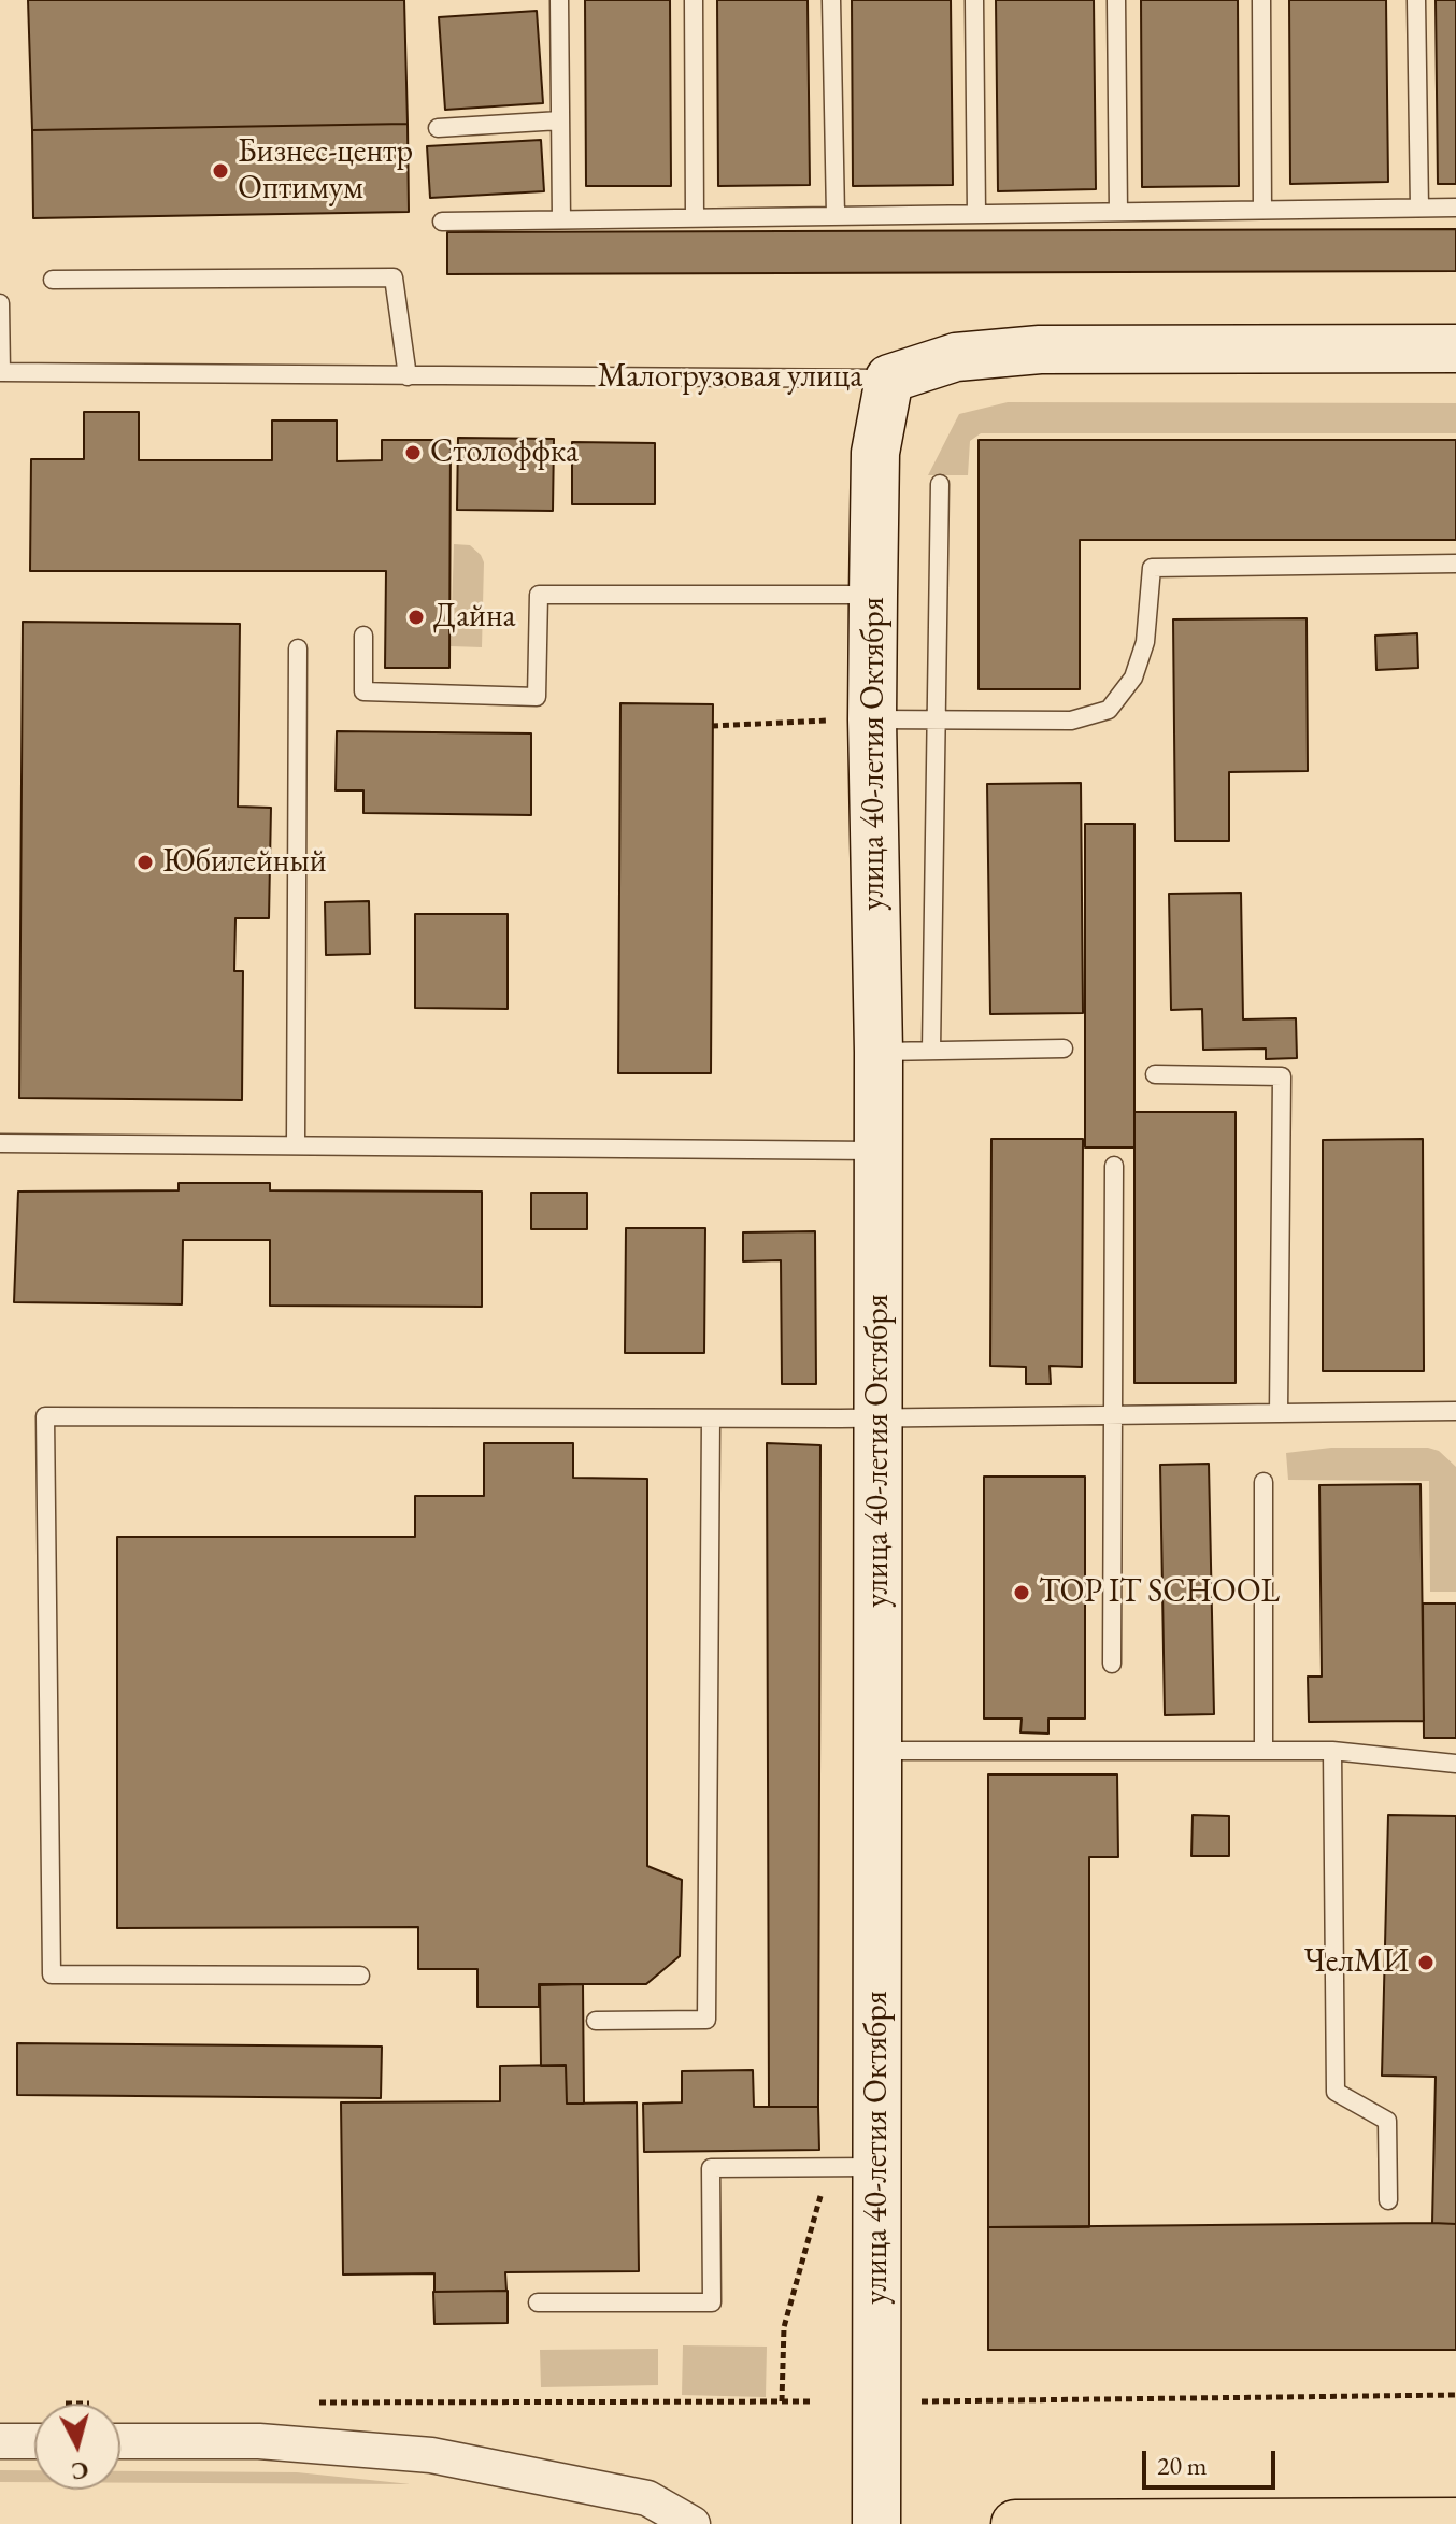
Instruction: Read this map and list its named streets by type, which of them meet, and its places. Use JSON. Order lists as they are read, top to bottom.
{
  "streets": {
    "street": ["Малогрузовая улица", "улица 40-летия Октября"]
  },
  "crossings": [
    ["Малогрузовая улица", "улица 40-летия Октября"]
  ],
  "places": [
    "Бизнес-центр Оптимум",
    "Столоффка",
    "Дайна",
    "Юбилейный",
    "TOP IT SCHOOL",
    "ЧелМИ"
  ],
  "scale_bar": "20 m",
  "north": "bottom"
}
